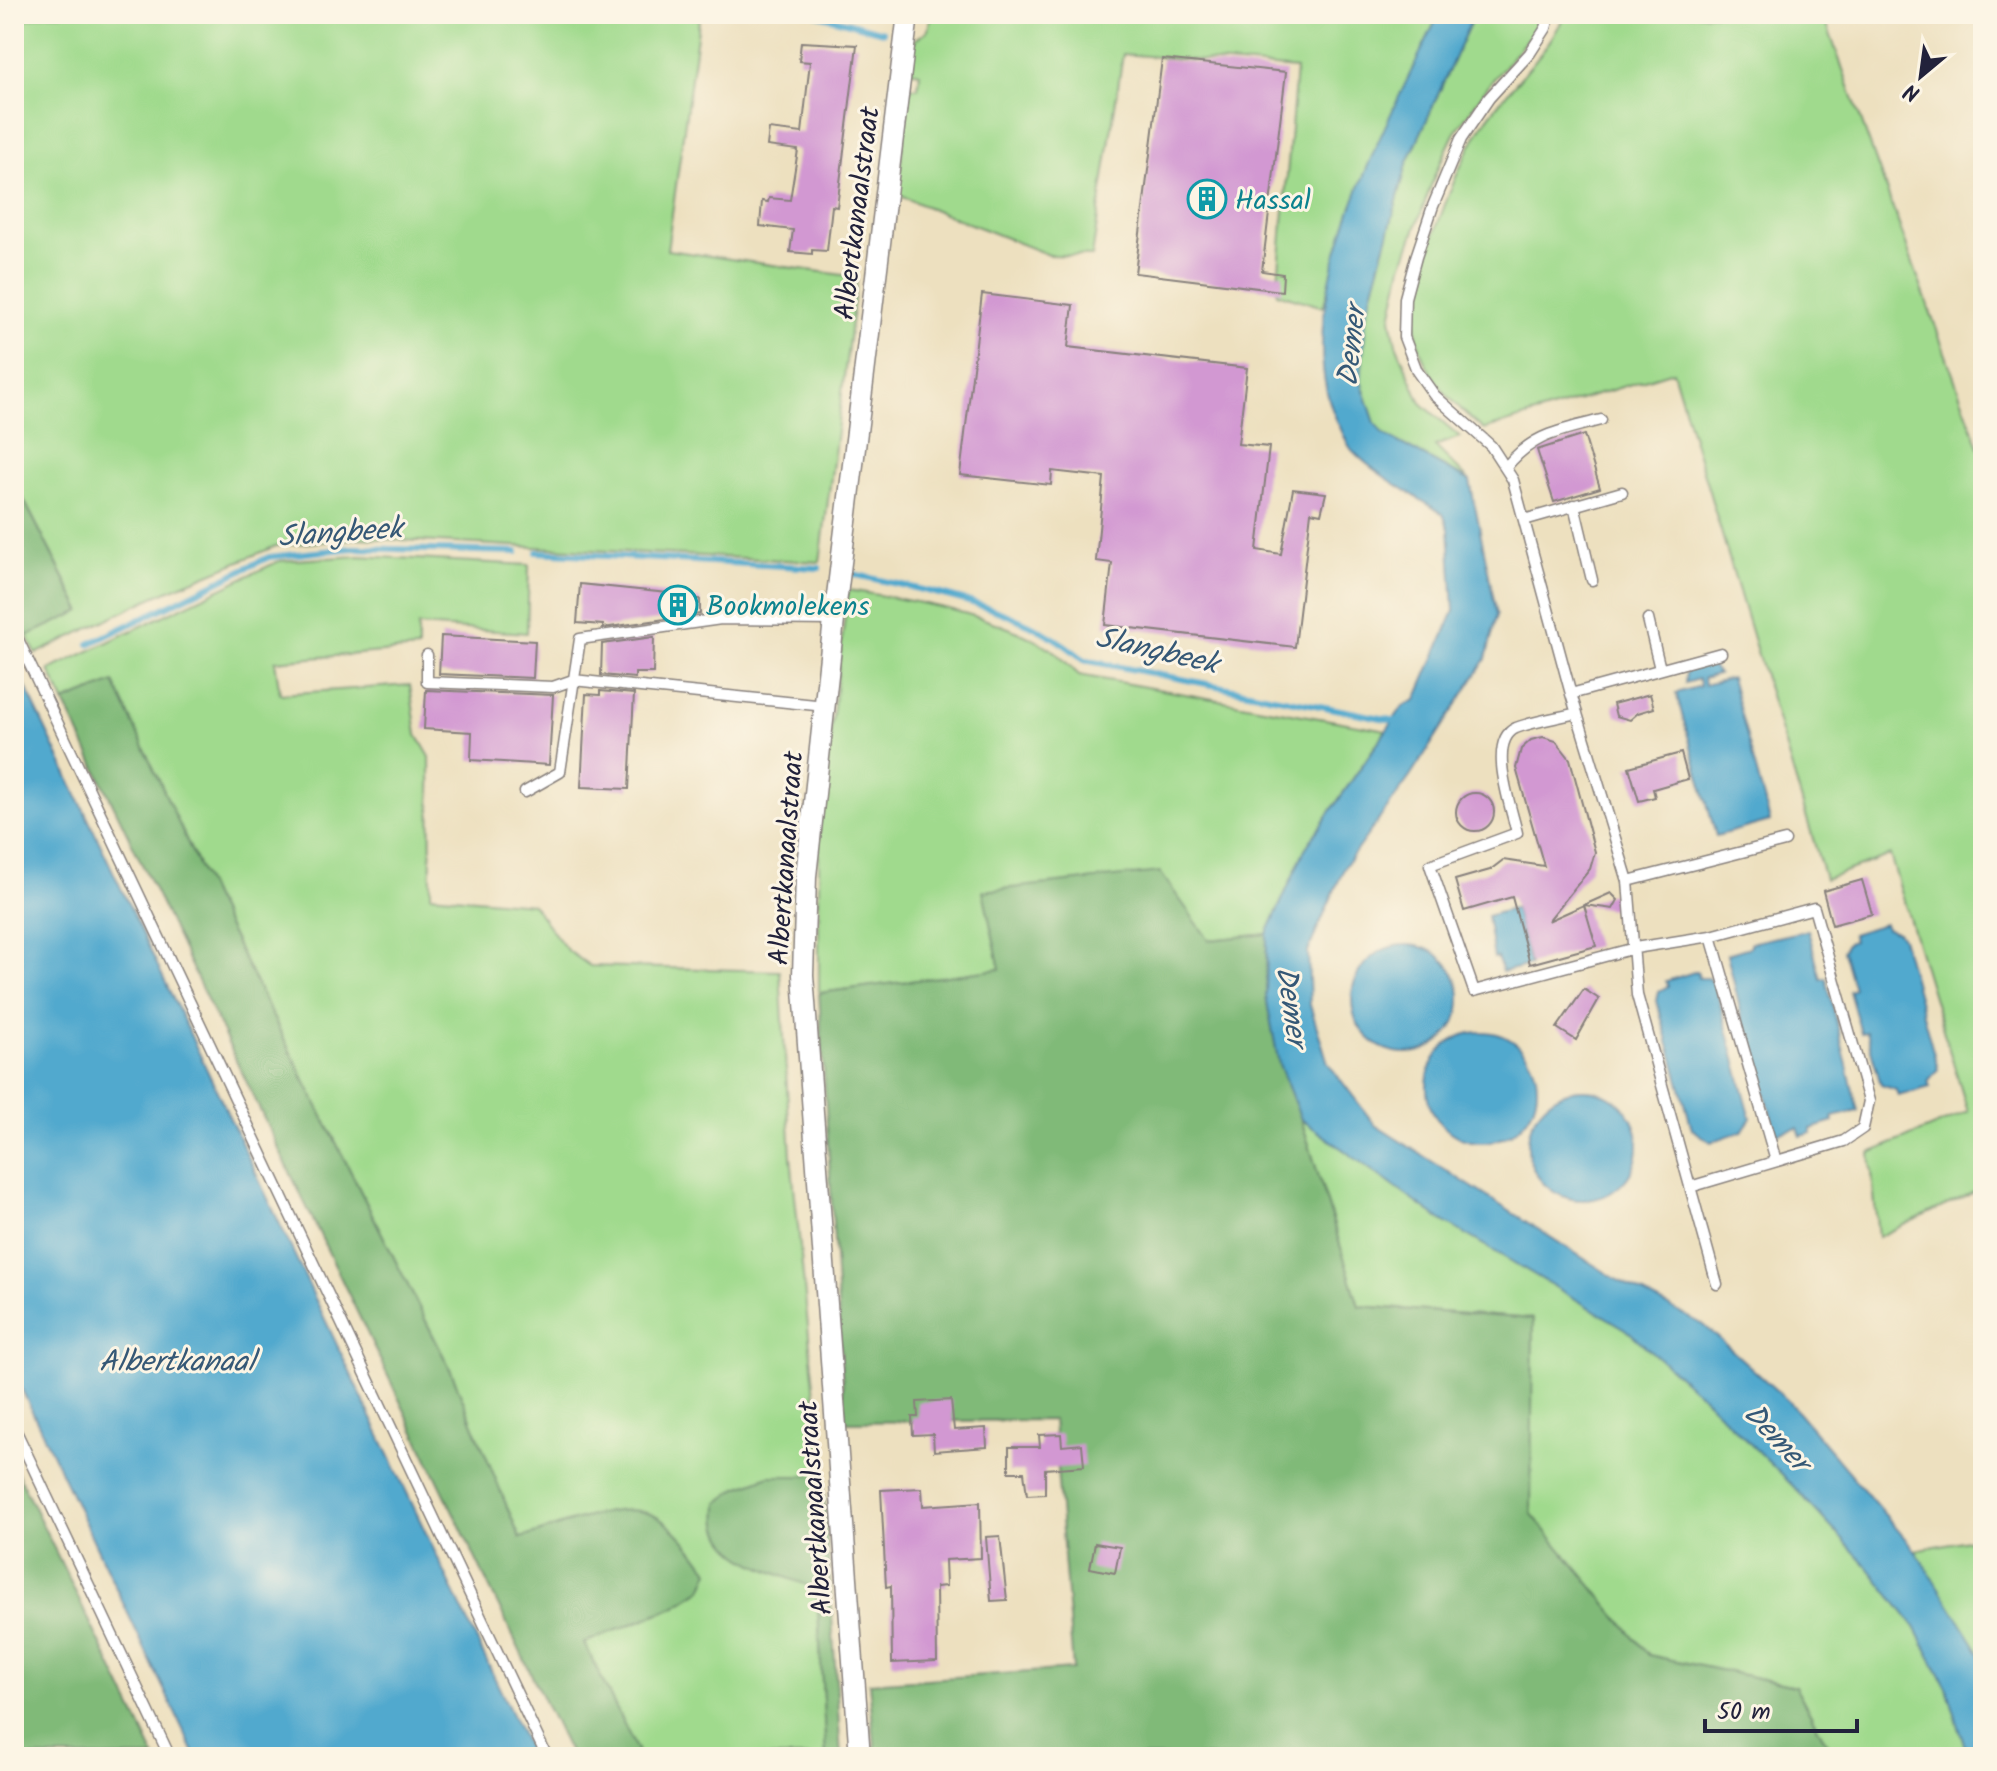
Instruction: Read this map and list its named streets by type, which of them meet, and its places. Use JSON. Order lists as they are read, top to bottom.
{
  "streets": {
    "street": ["Albertkanaalstraat"]
  },
  "water": ["Demer", "Slangbeek", "Albertkanaal"],
  "places": {
    "building": ["Hassal", "Bookmolekens"]
  },
  "scale_bar": "50 m",
  "north": "bottom left"
}
